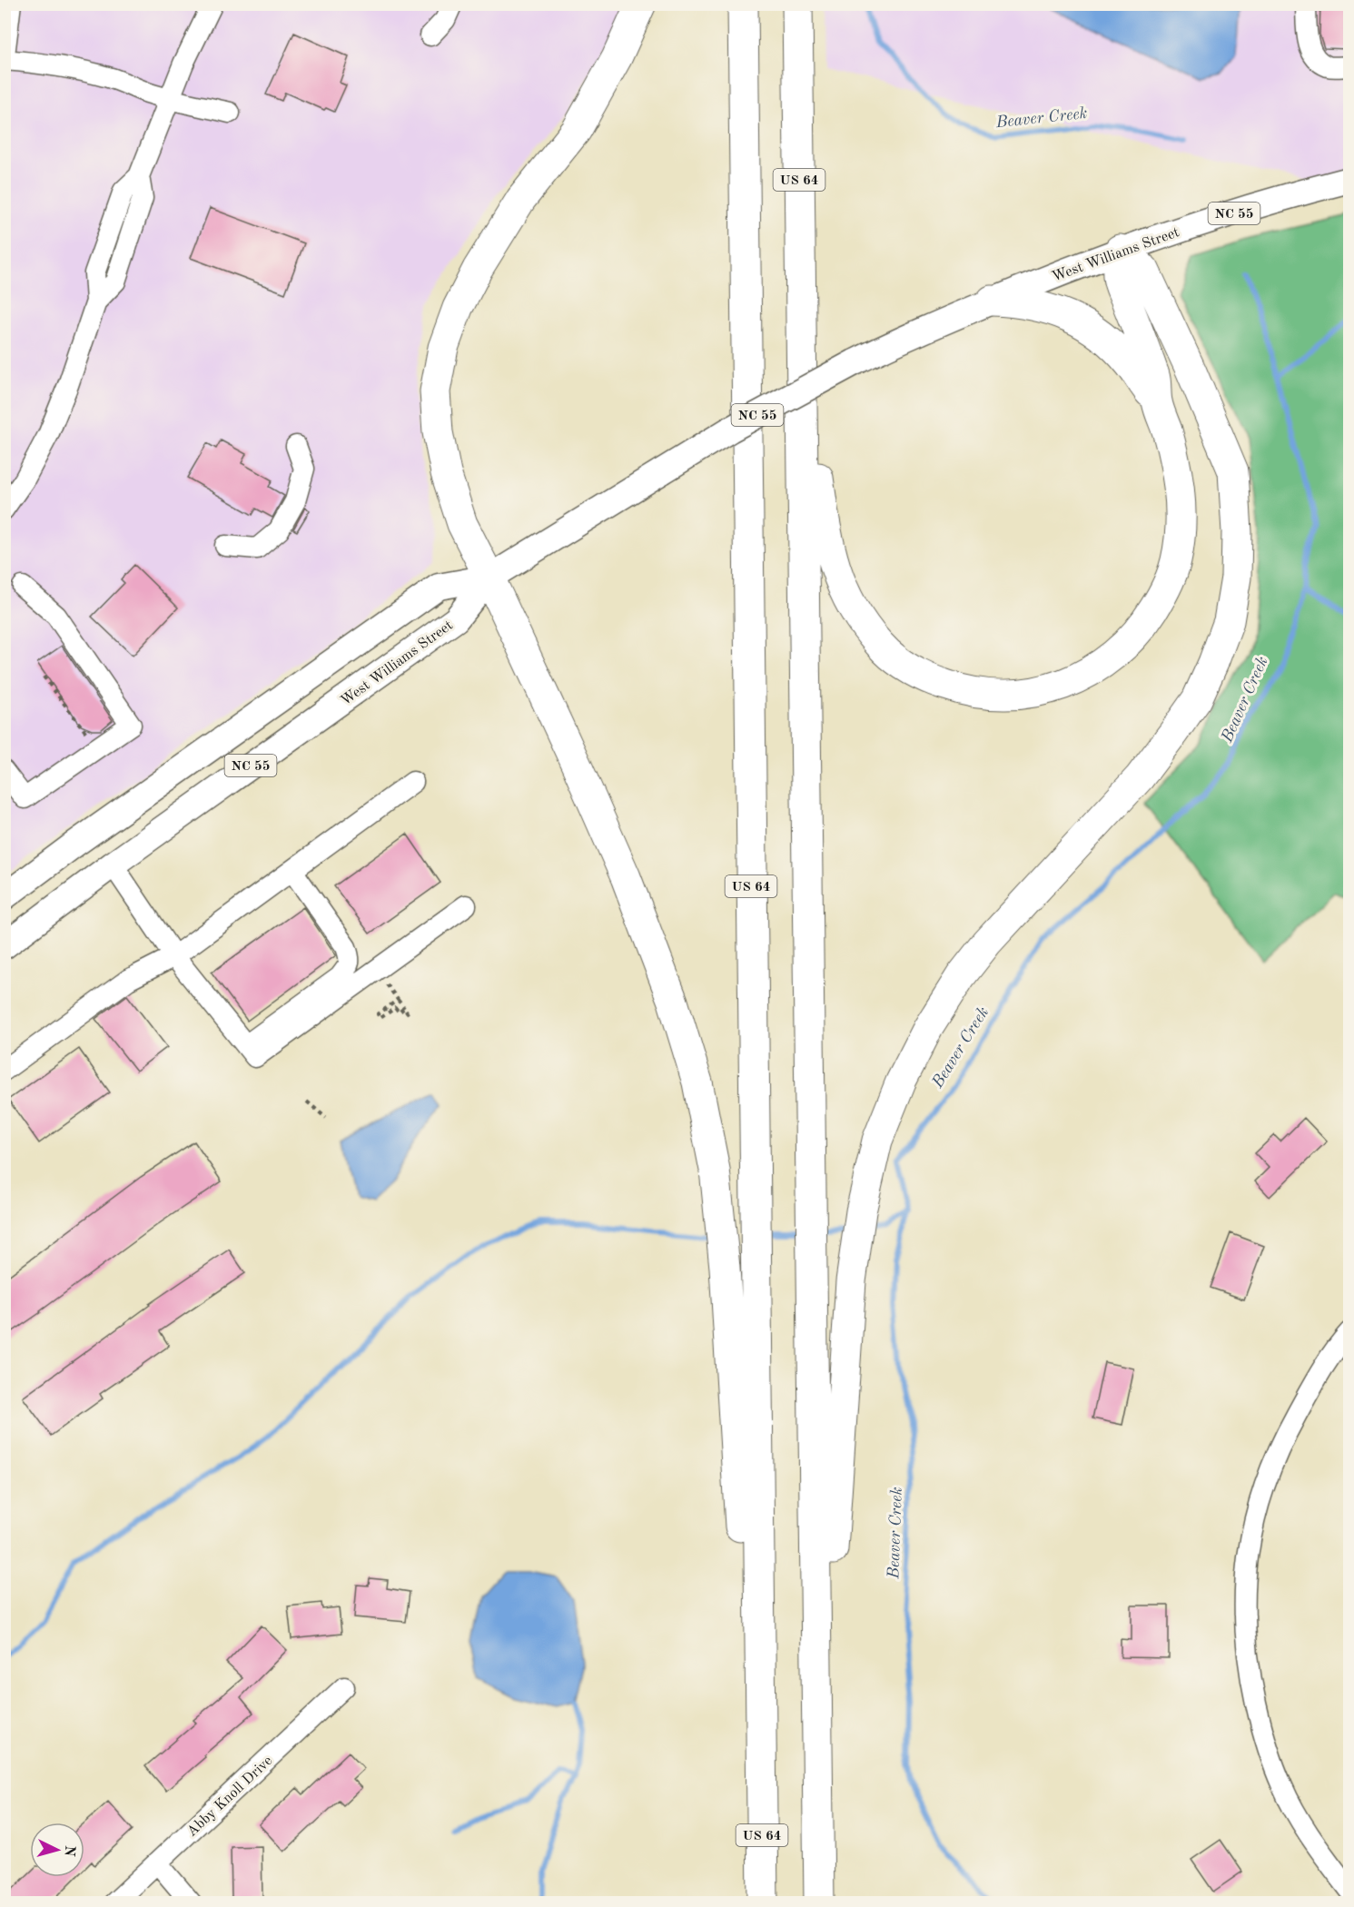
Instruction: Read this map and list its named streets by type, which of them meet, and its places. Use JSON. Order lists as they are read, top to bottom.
{
  "streets": {
    "highway": ["US 64"],
    "main road": ["NC 55", "West Williams Street"],
    "street": ["Abby Knoll Drive"]
  },
  "crossings": [
    ["NC 55", "West Williams Street"]
  ],
  "water": ["Beaver Creek"],
  "north": "right"
}
